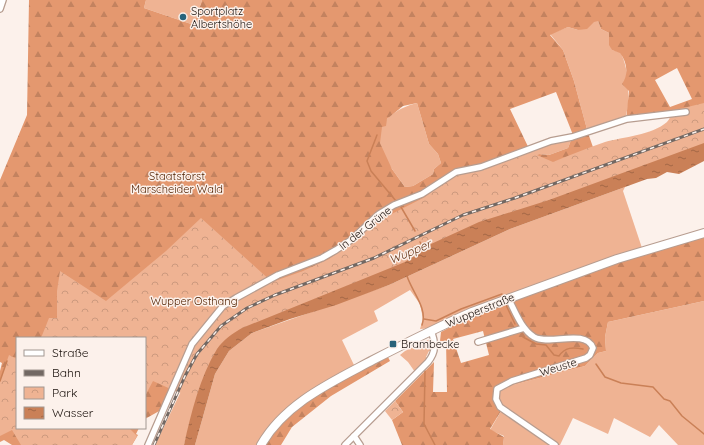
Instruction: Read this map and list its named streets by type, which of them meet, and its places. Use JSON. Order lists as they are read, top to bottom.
{
  "streets": {
    "main road": ["Wupperstraße"],
    "street": ["In der Grüne", "Weuste"]
  },
  "crossings": [
    ["Wupperstraße", "Weuste"]
  ],
  "water": ["Wupper"],
  "parks": ["Staatsforst Marscheider Wald", "Wupper Osthang"],
  "places": {
    "other": ["Sportplatz Albertshöhe"],
    "transit": ["Brambecke"]
  },
  "legend": [
    "Straße",
    "Bahn",
    "Park",
    "Wasser"
  ]
}
